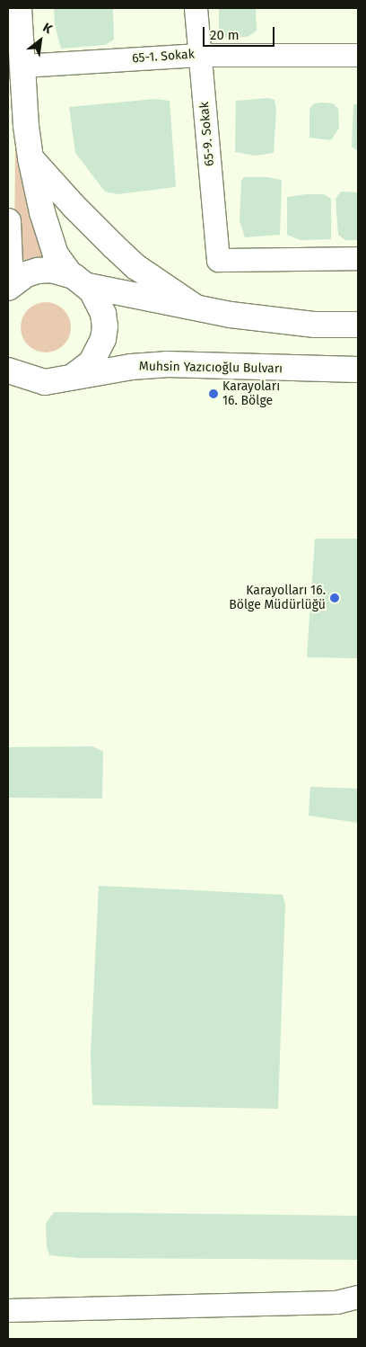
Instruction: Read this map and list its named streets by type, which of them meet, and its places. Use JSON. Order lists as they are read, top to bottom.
{
  "streets": {
    "main road": ["Muhsin Yazıcıoğlu Bulvarı"],
    "street": ["65-1. Sokak", "65-9. Sokak"]
  },
  "crossings": [
    ["65-1. Sokak", "65-9. Sokak"],
    ["65-1. Sokak", "Muhsin Yazıcıoğlu Bulvarı"]
  ],
  "places": ["Karayoları 16. Bölge", "Karayolları 16. Bölge Müdürlüğü"],
  "scale_bar": "20 m",
  "north": "top right"
}
